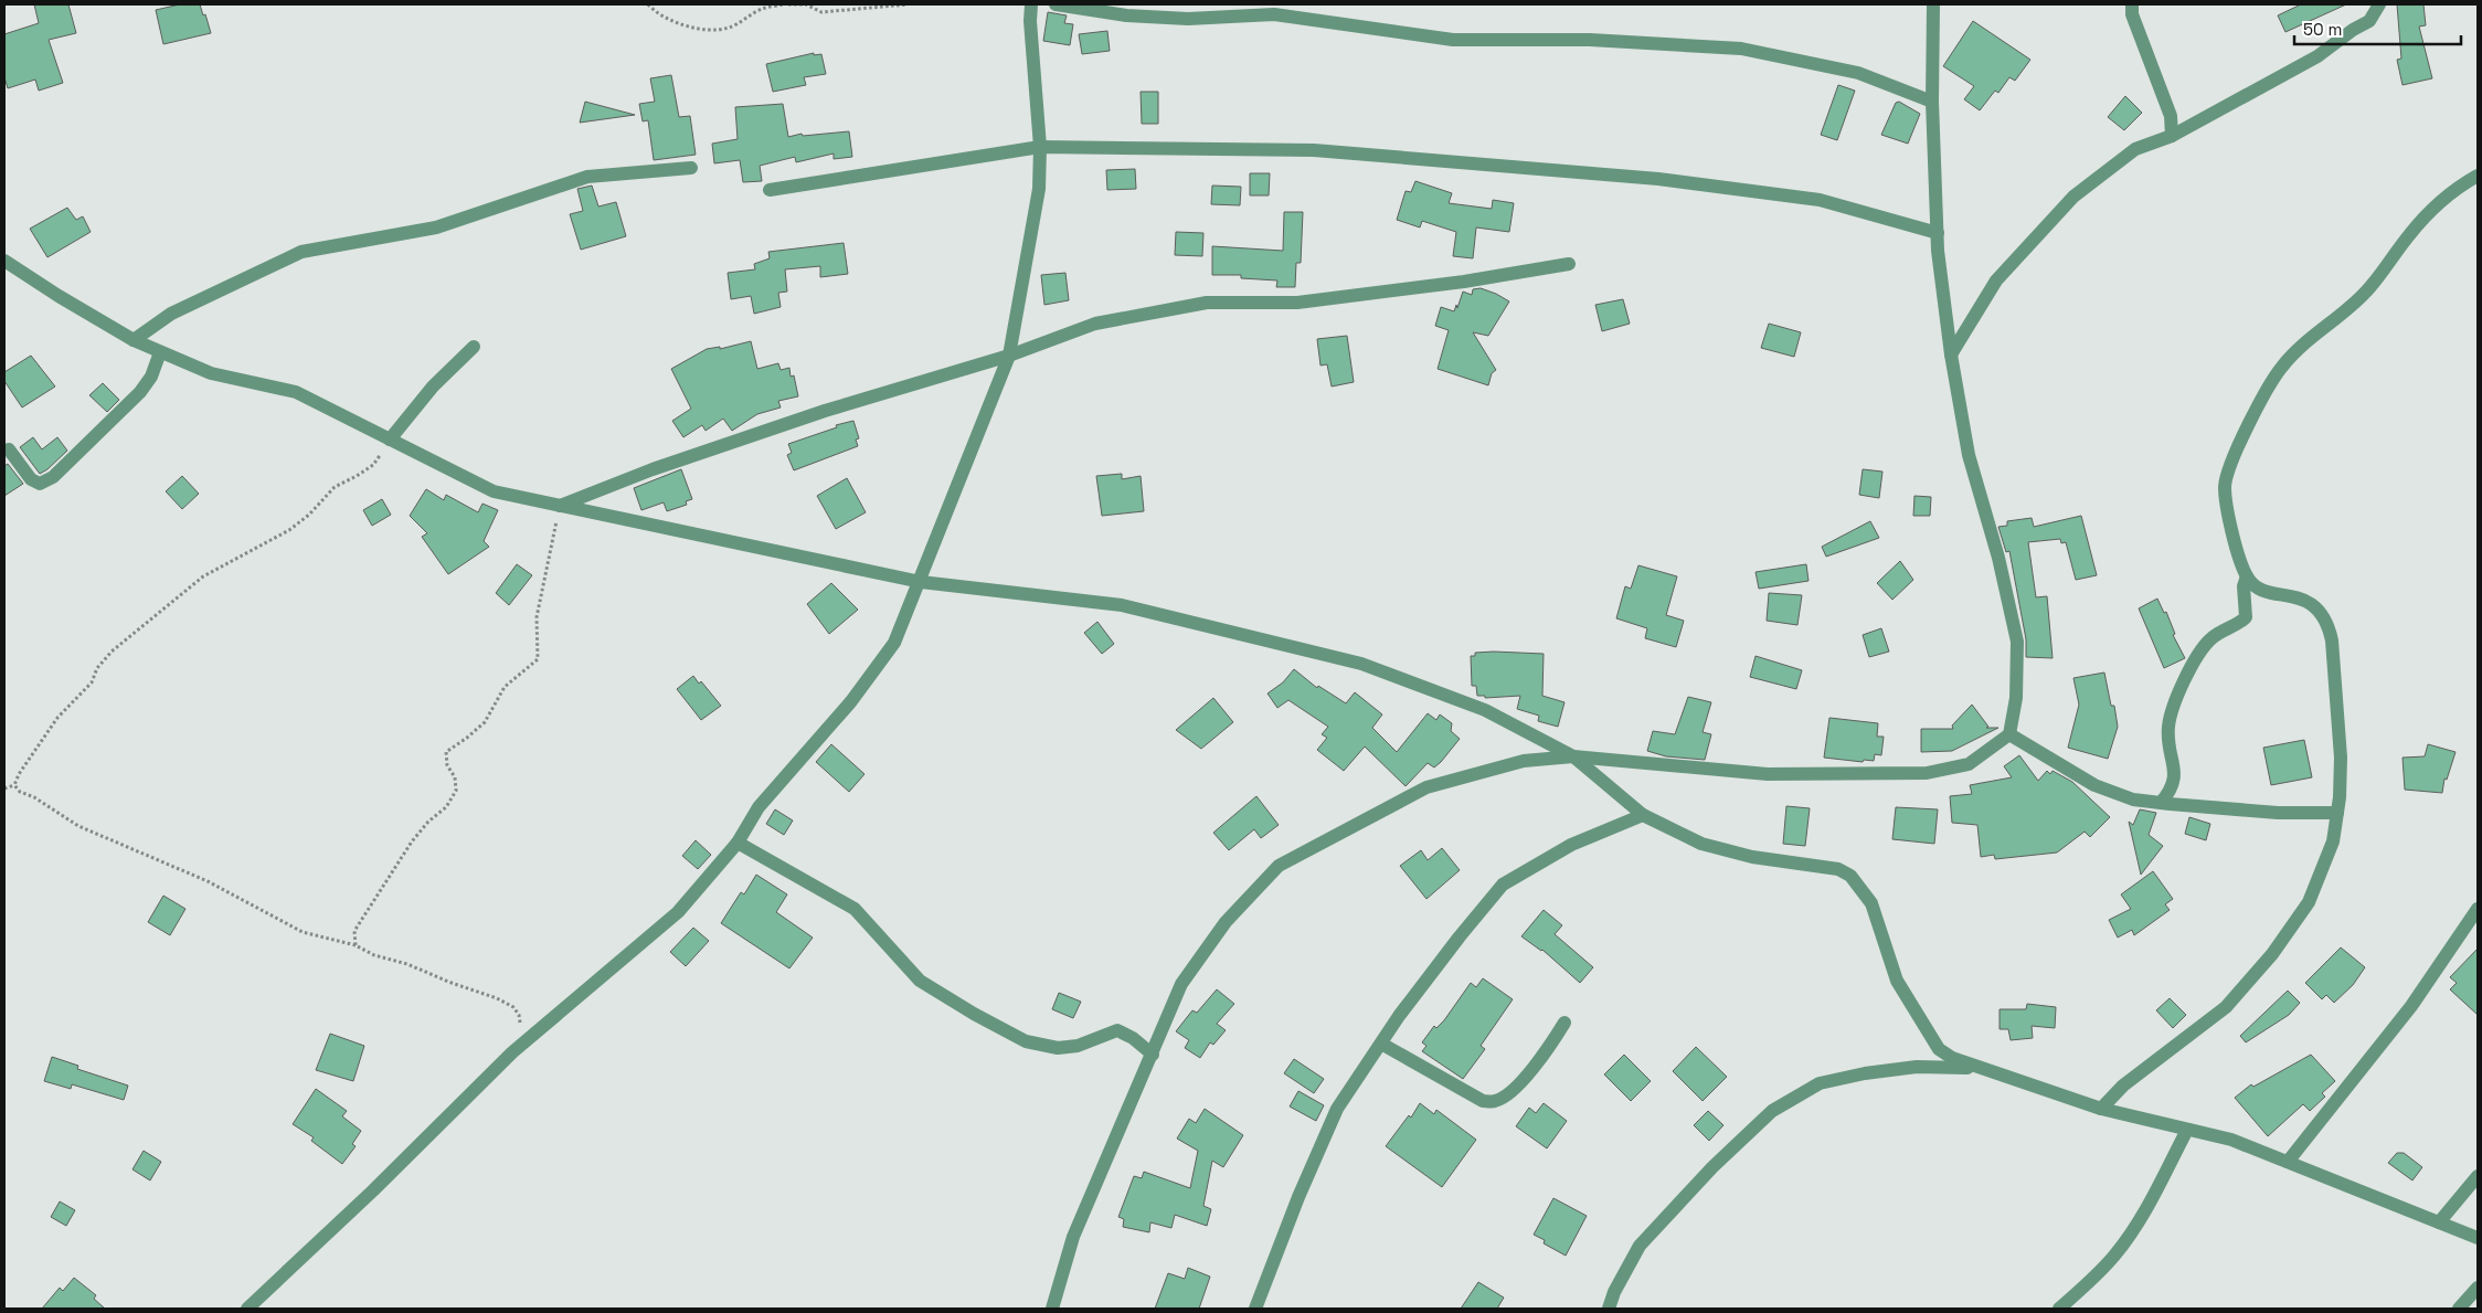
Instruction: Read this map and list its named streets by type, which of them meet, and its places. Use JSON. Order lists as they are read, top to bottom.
{
  "scale_bar": "50 m"
}
